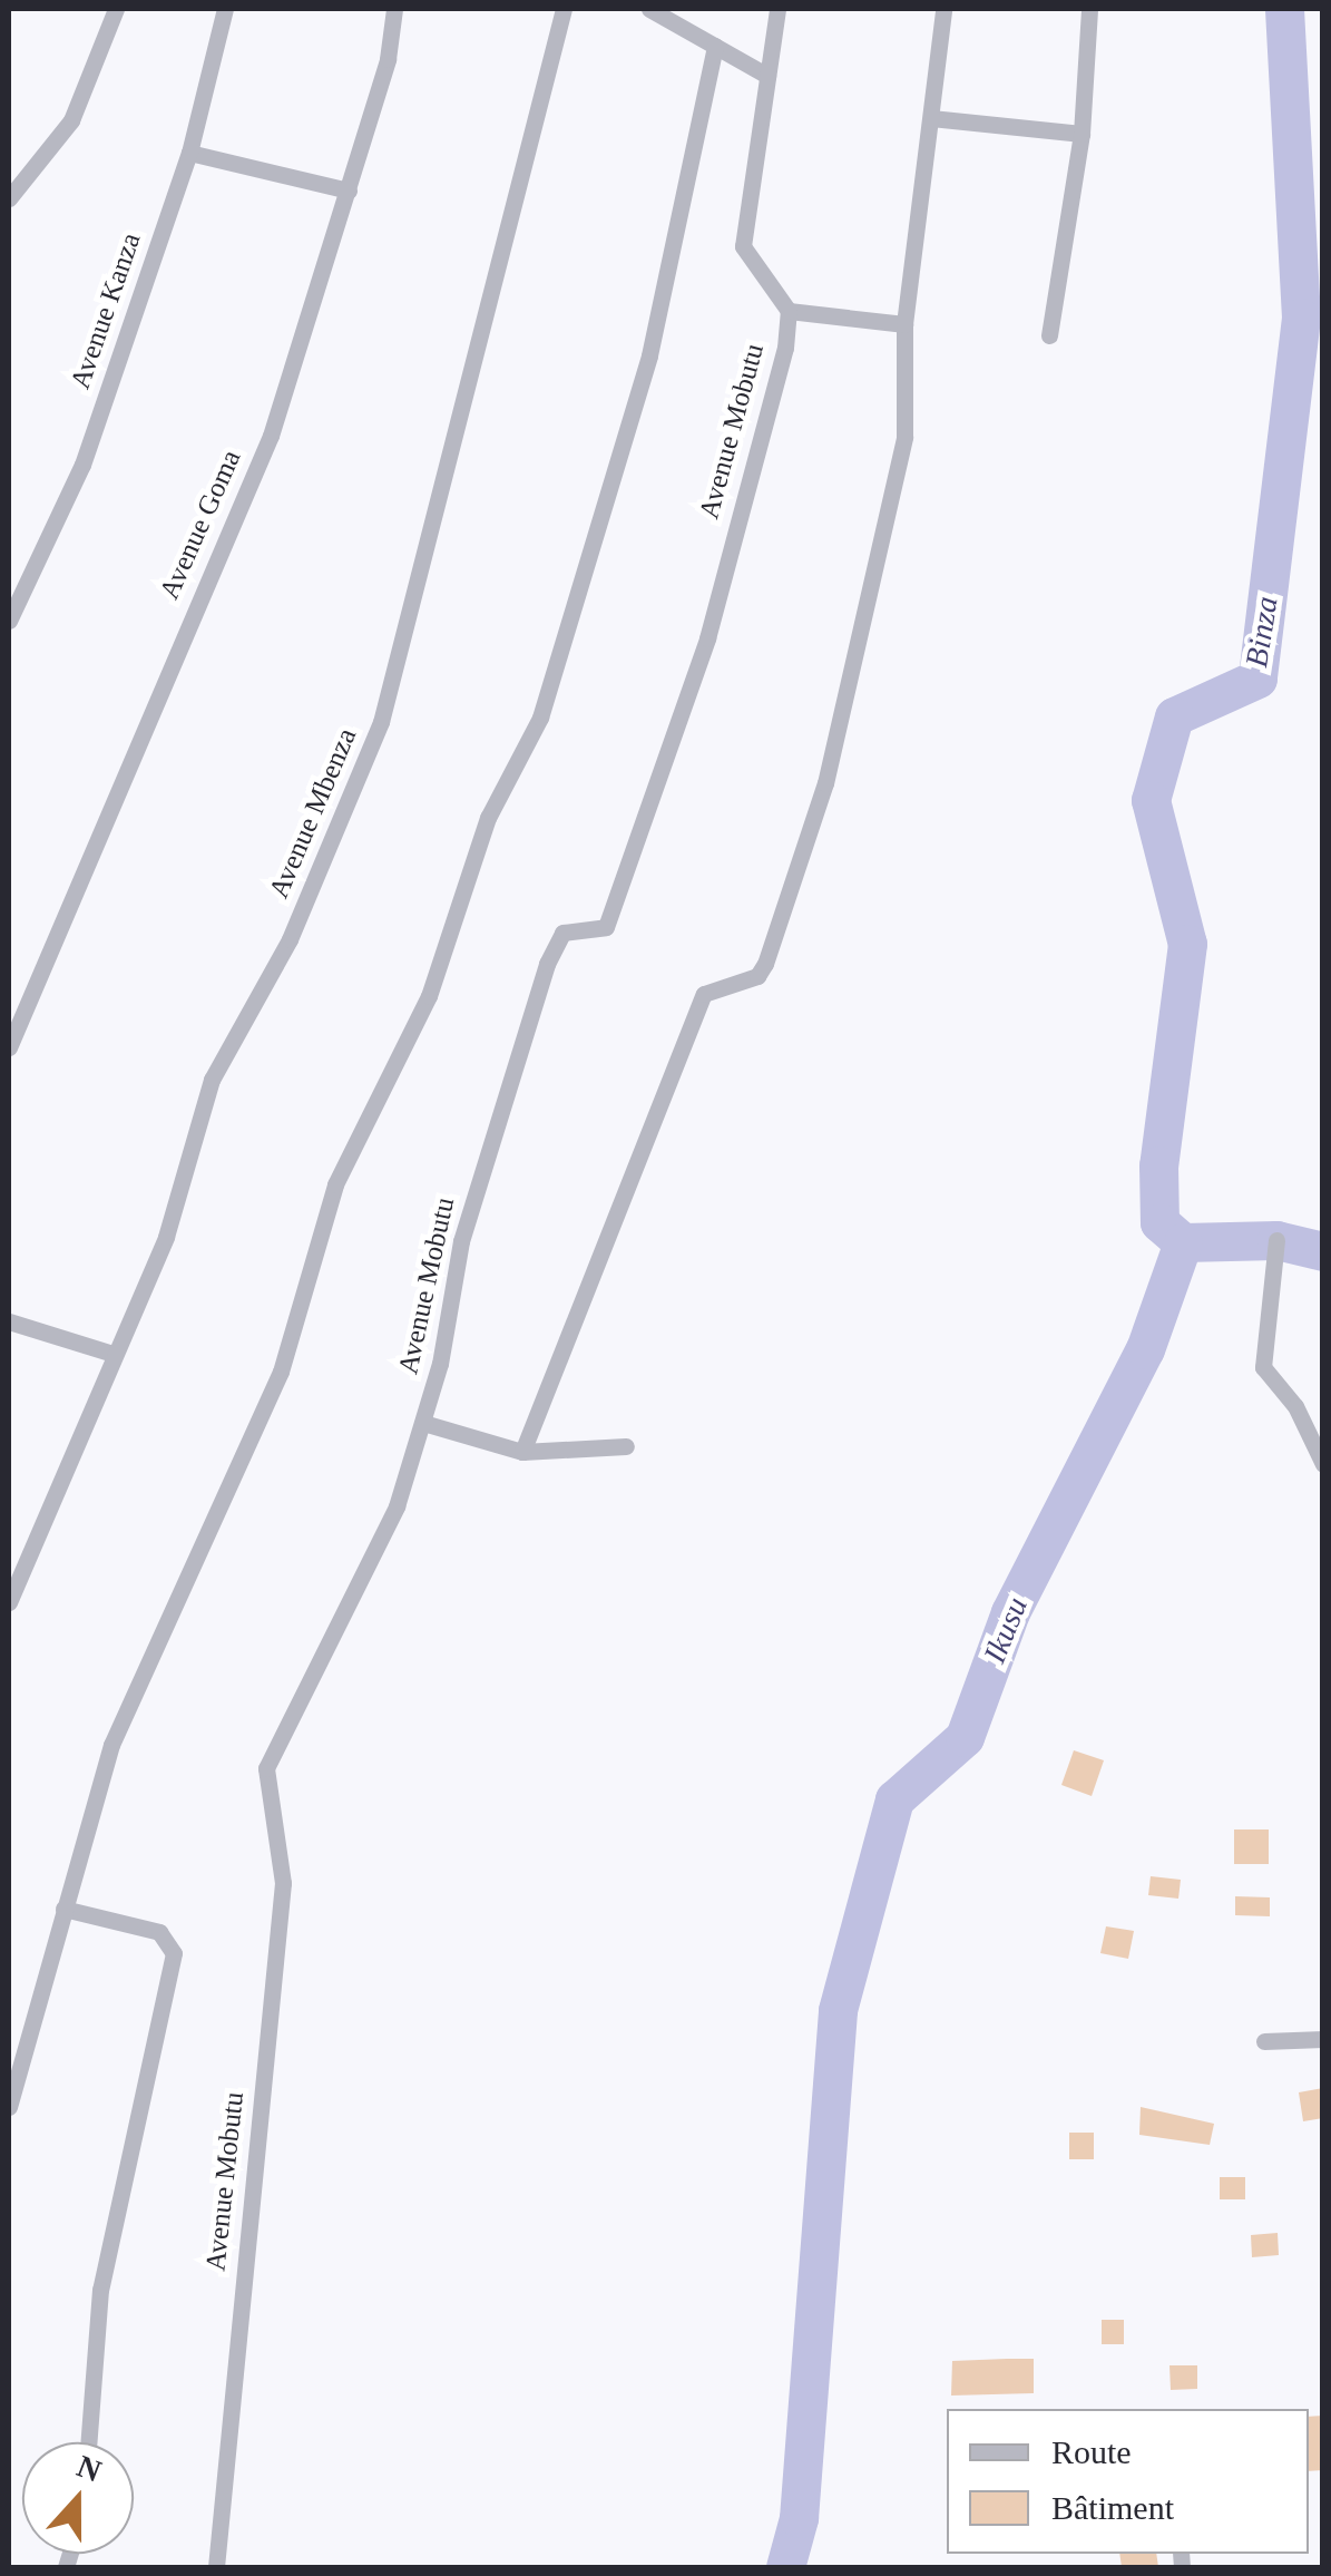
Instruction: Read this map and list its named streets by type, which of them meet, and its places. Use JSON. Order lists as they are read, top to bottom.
{
  "streets": {
    "street": [
      "Avenue Kanza",
      "Avenue Mobutu",
      "Avenue Goma",
      "Avenue Mbenza"
    ]
  },
  "water": ["Binza", "Ikusu"],
  "legend": ["Route", "Bâtiment"],
  "north": "top"
}
